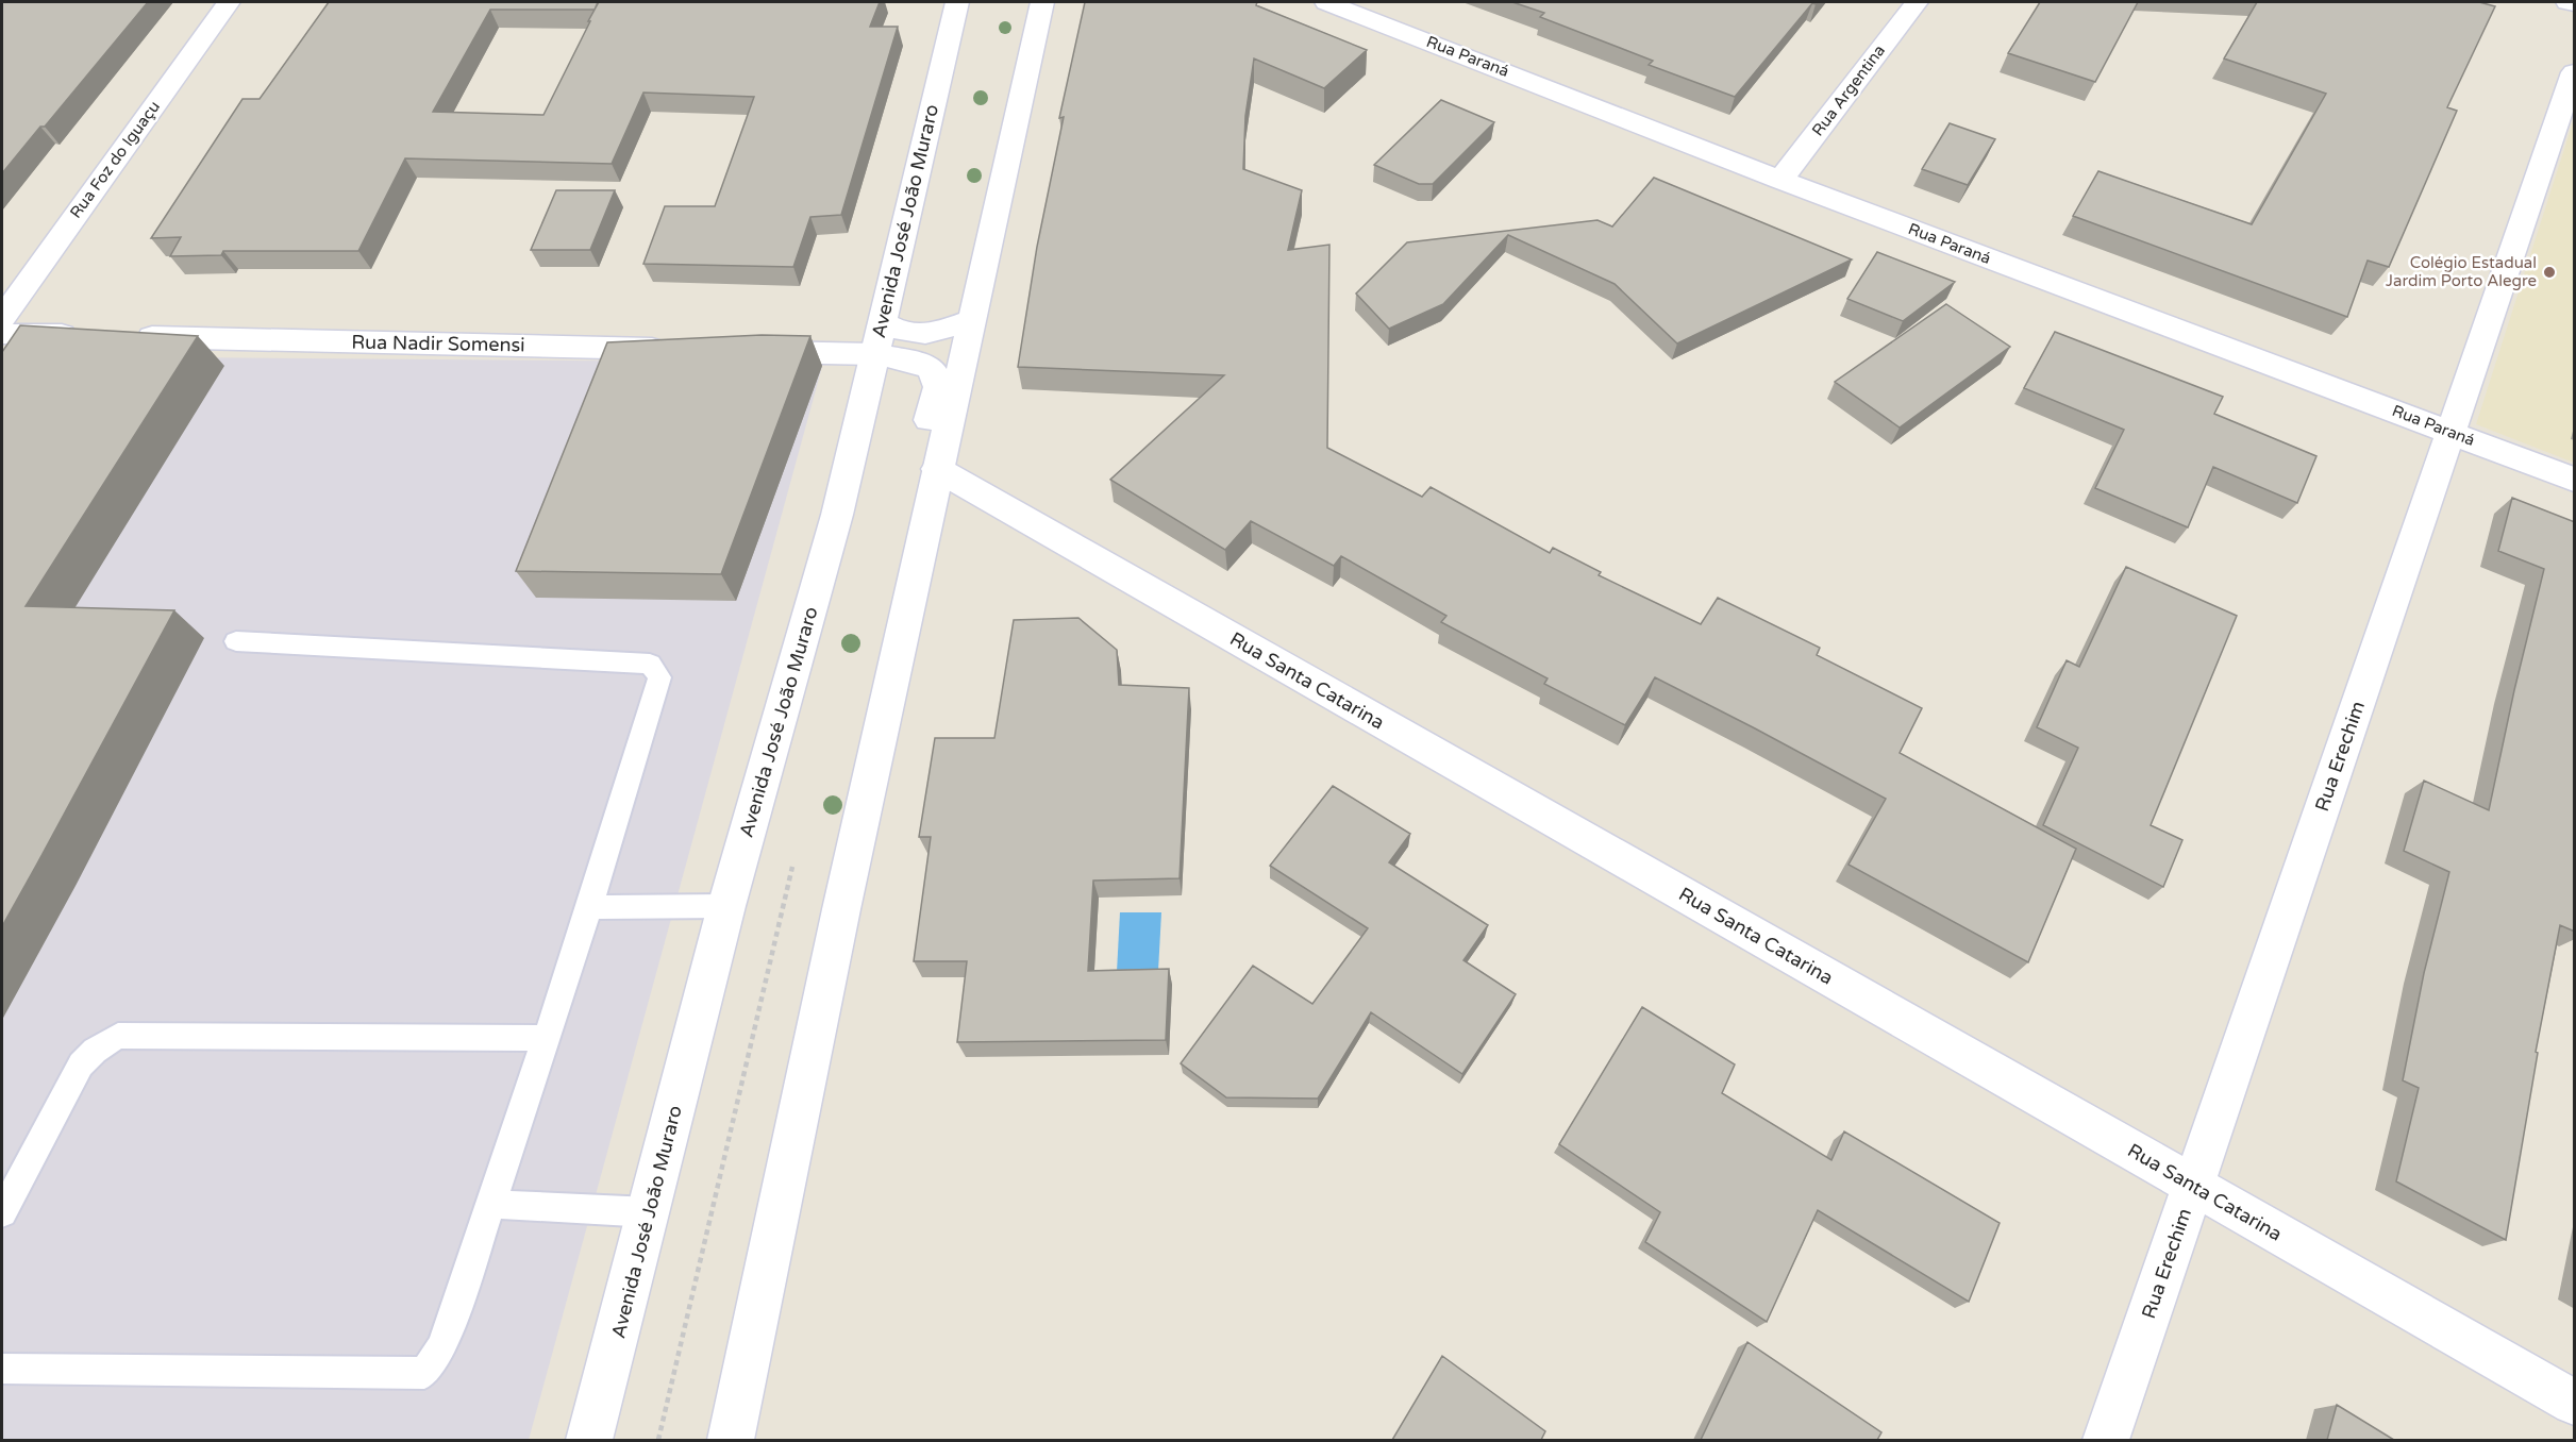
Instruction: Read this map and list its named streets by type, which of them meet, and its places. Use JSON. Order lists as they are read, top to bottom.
{
  "streets": {
    "street": [
      "Rua Paraná",
      "Rua Argentina",
      "Rua Foz do Iguaçu",
      "Avenida José João Muraro",
      "Rua Nadir Somensi",
      "Rua Santa Catarina",
      "Rua Erechim"
    ]
  },
  "crossings": [
    ["Rua Paraná", "Rua Argentina"],
    ["Rua Paraná", "Rua Erechim"],
    ["Rua Santa Catarina", "Rua Erechim"]
  ],
  "places": ["Colégio Estadual Jardim Porto Alegre"]
}
